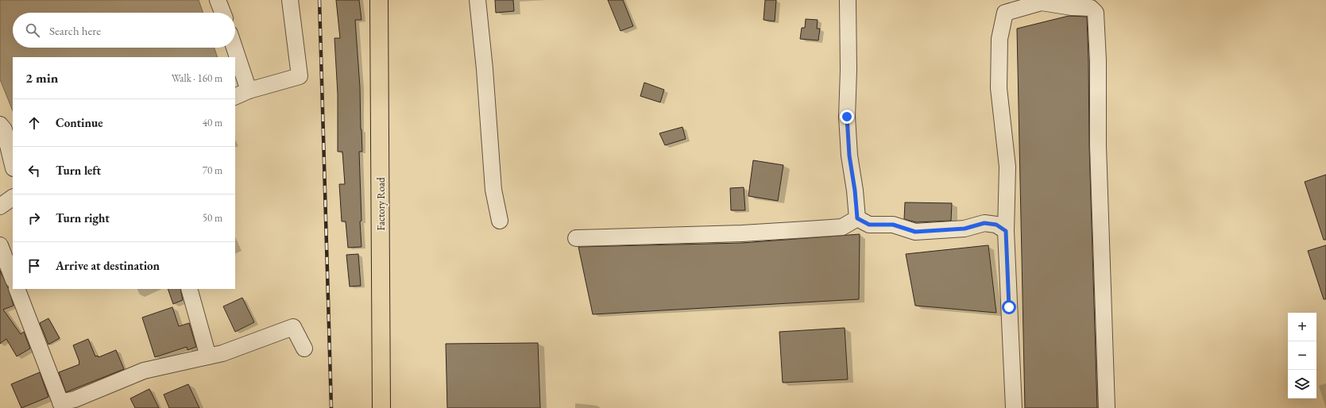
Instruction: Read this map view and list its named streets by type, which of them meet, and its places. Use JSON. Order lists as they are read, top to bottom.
{
  "streets": {
    "main road": ["Factory Road"]
  },
  "page": {
    "search": "Search here",
    "heading": ["2 min", "Walk · 160 m"],
    "list": [
      ["Continue", "40 m"],
      ["Turn left", "70 m"],
      ["Turn right", "50 m"],
      "Arrive at destination"
    ],
    "map_buttons": ["+", "−"]
  }
}
